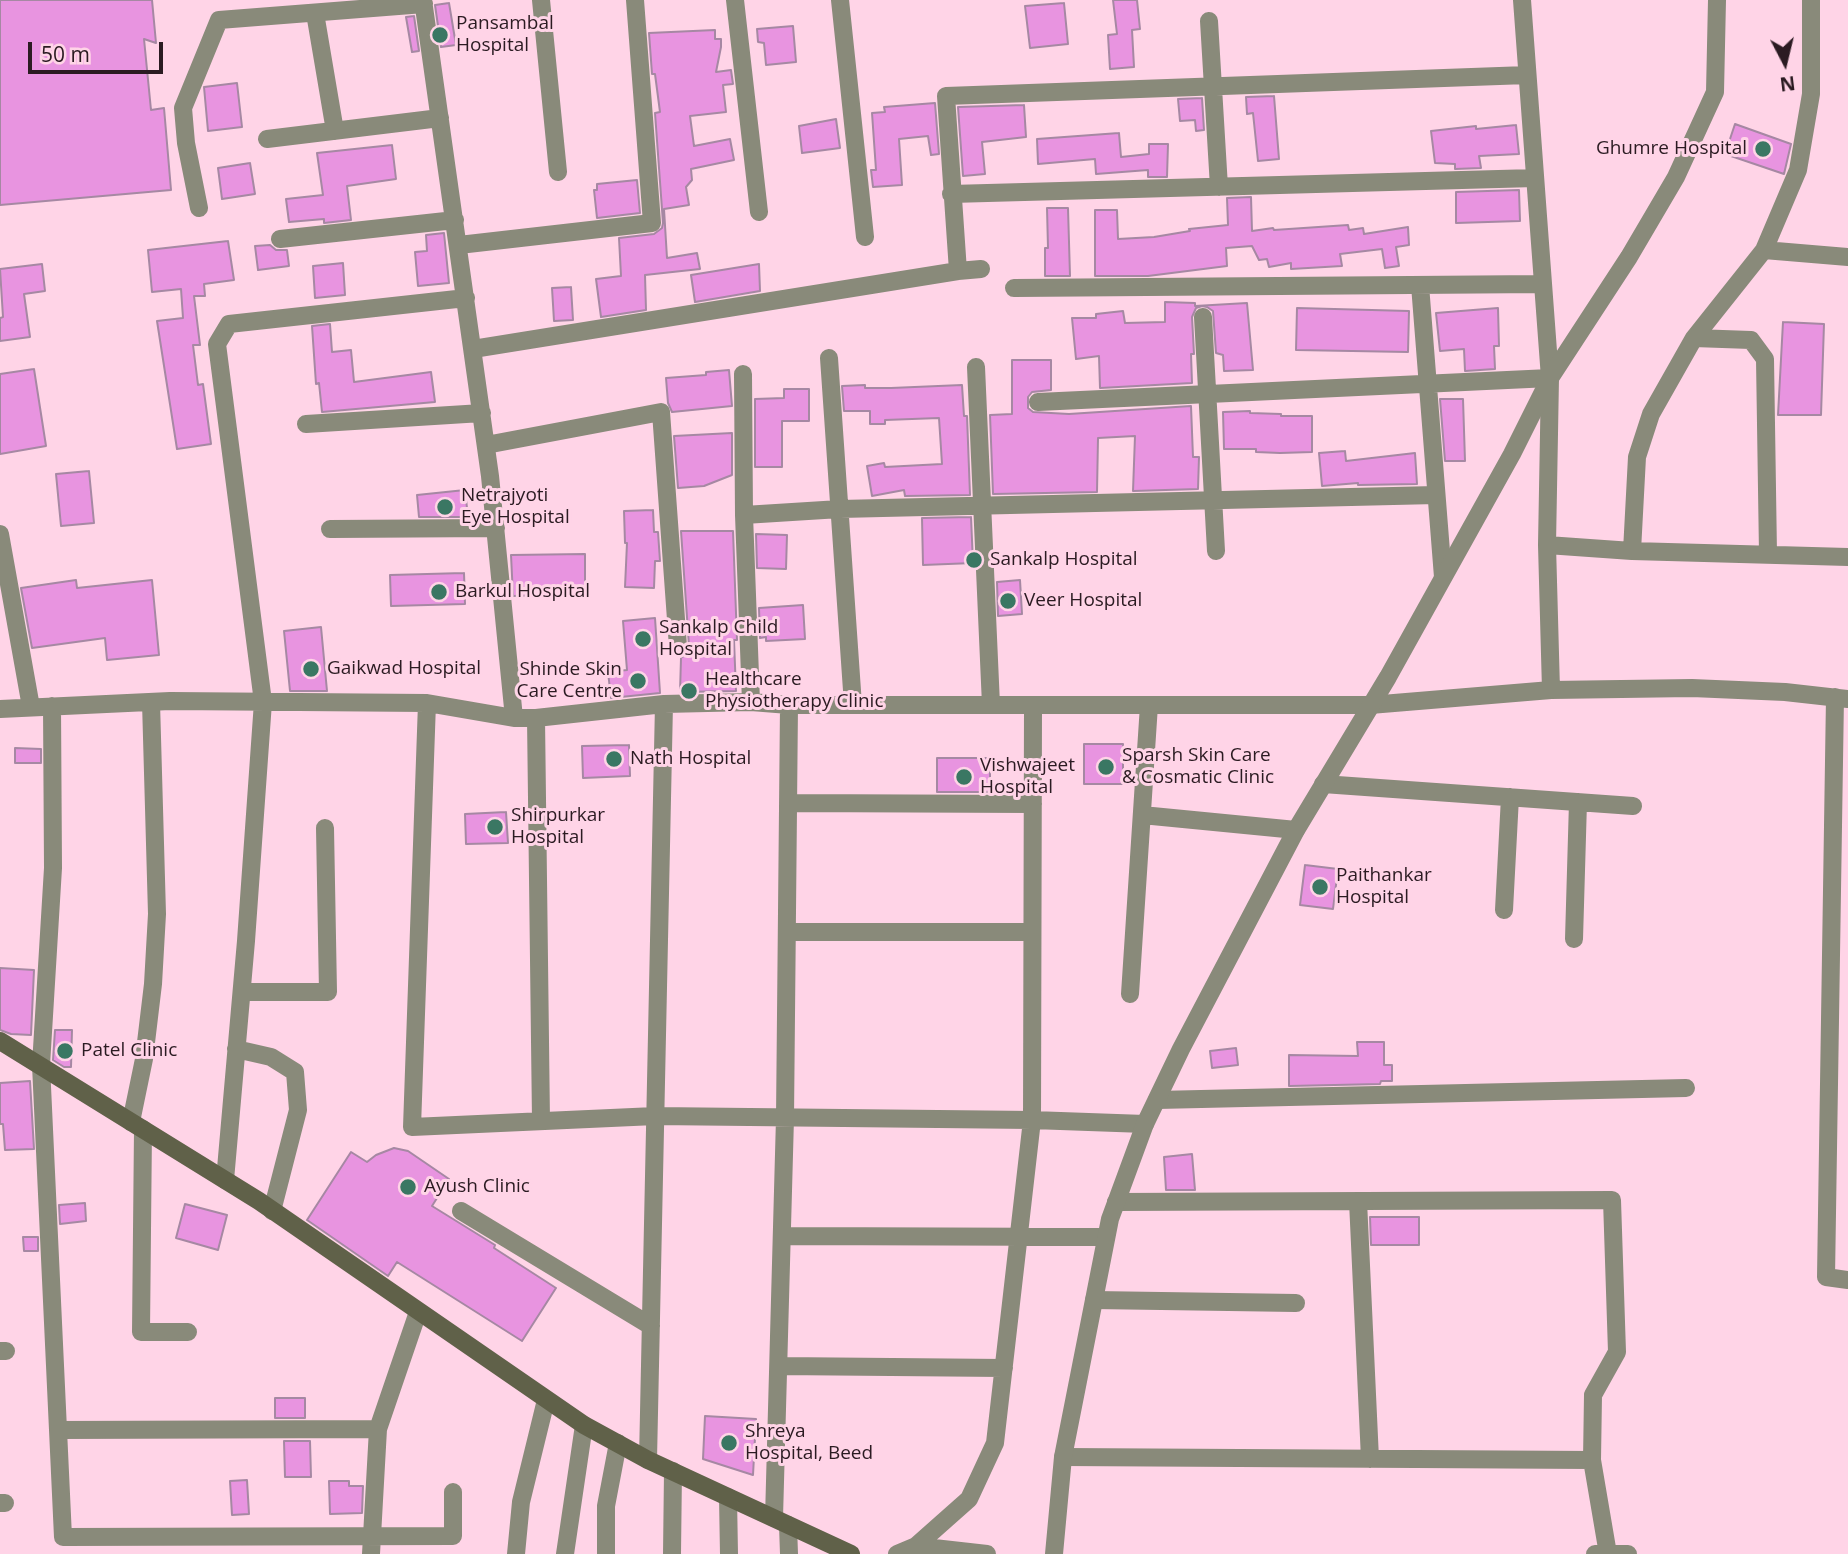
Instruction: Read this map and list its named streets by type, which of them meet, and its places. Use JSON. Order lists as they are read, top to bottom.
{
  "places": [
    "Pansambal Hospital",
    "Ghumre Hospital",
    "Netrajyoti Eye Hospital",
    "Sankalp Hospital",
    "Barkul Hospital",
    "Veer Hospital",
    "Sankalp Child Hospital",
    "Gaikwad Hospital",
    "Shinde Skin Care Centre",
    "Healthcare Physiotherapy Clinic",
    "Nath Hospital",
    "Sparsh Skin Care & Cosmatic Clinic",
    "Vishwajeet Hospital",
    "Shirpurkar Hospital",
    "Paithankar Hospital",
    "Patel Clinic",
    "Ayush Clinic",
    "Shreya Hospital, Beed"
  ],
  "scale_bar": "50 m",
  "north": "bottom"
}
